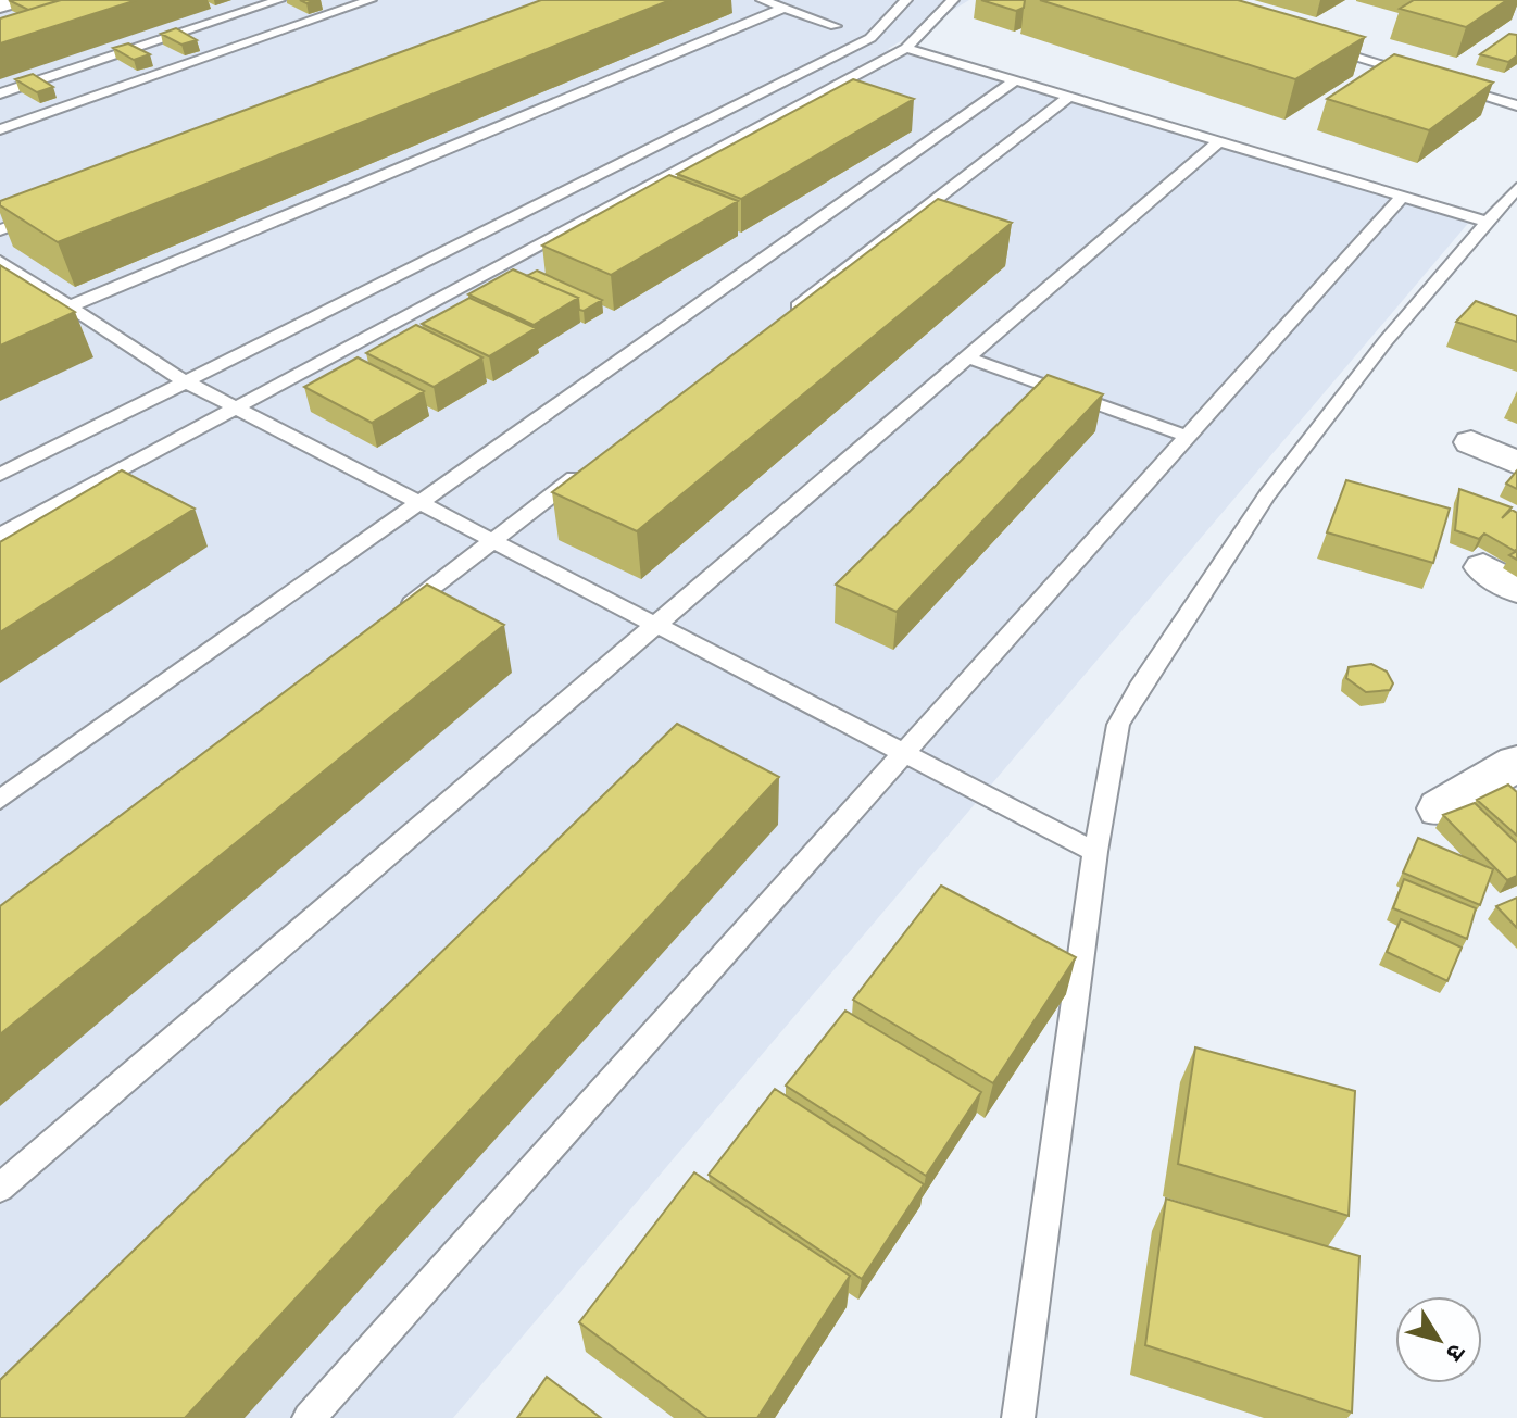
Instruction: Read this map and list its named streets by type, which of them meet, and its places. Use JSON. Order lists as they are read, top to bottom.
{
  "north": "bottom right"
}
